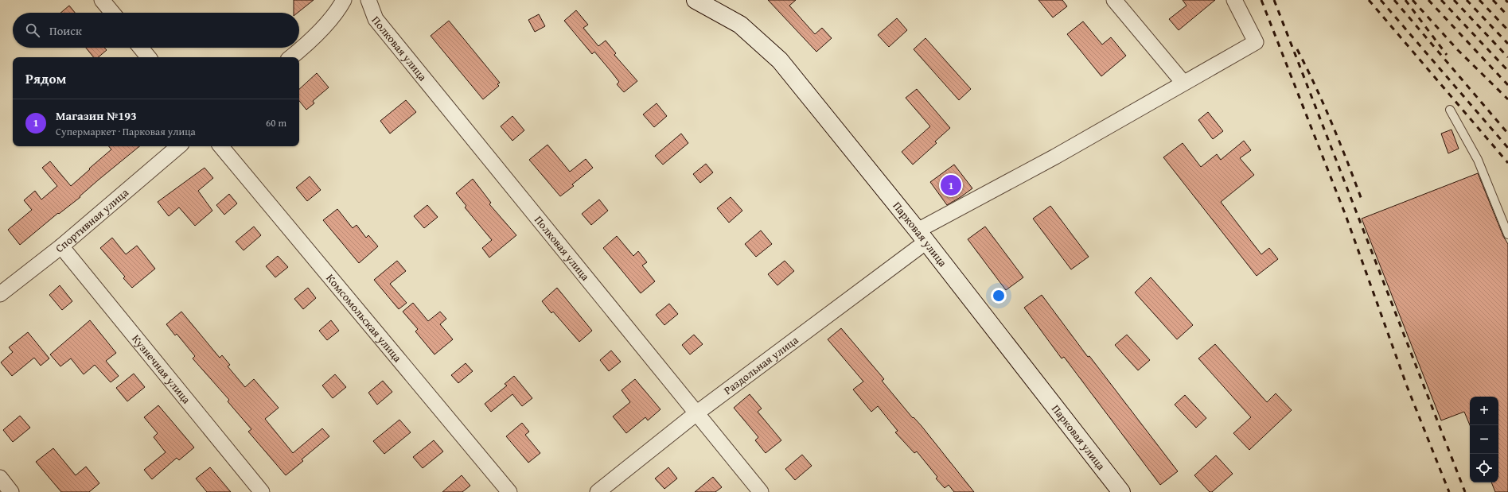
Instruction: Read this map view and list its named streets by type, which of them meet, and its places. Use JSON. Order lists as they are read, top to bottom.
{
  "streets": {
    "main road": ["Парковая улица"],
    "street": [
      "Полковая улица",
      "Спортивная улица",
      "Комсомольская улица",
      "Раздольная улица",
      "Кузнечная улица"
    ]
  },
  "crossings": [
    ["Полковая улица", "Раздольная улица"],
    ["Спортивная улица", "Кузнечная улица"],
    ["Парковая улица", "Раздольная улица"]
  ],
  "page": {
    "search": "Поиск",
    "heading": "Рядом",
    "list": [
      {
        "mark": "1",
        "name": "Магазин №193",
        "note": "Супермаркет · Парковая улица",
        "value": "60 m"
      }
    ],
    "pins": "1",
    "map_buttons": ["+", "−"]
  }
}
